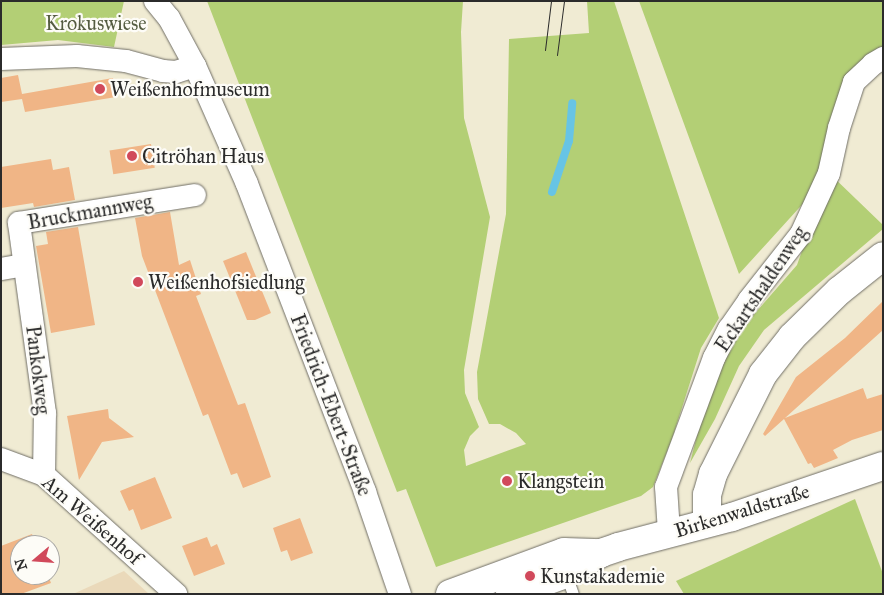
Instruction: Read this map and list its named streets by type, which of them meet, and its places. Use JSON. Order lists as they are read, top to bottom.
{
  "streets": {
    "street": [
      "Bruckmannweg",
      "Eckartshaldenweg",
      "Pankokweg",
      "Friedrich-Ebert-Straße",
      "Birkenwaldstraße",
      "Am Weißenhof"
    ]
  },
  "crossings": [
    ["Bruckmannweg", "Pankokweg"],
    ["Eckartshaldenweg", "Birkenwaldstraße"],
    ["Pankokweg", "Am Weißenhof"]
  ],
  "parks": ["Krokuswiese"],
  "places": [
    "Weißenhofmuseum",
    "Citröhan Haus",
    "Weißenhofsiedlung",
    "Klangstein",
    "Kunstakademie"
  ],
  "north": "left"
}
